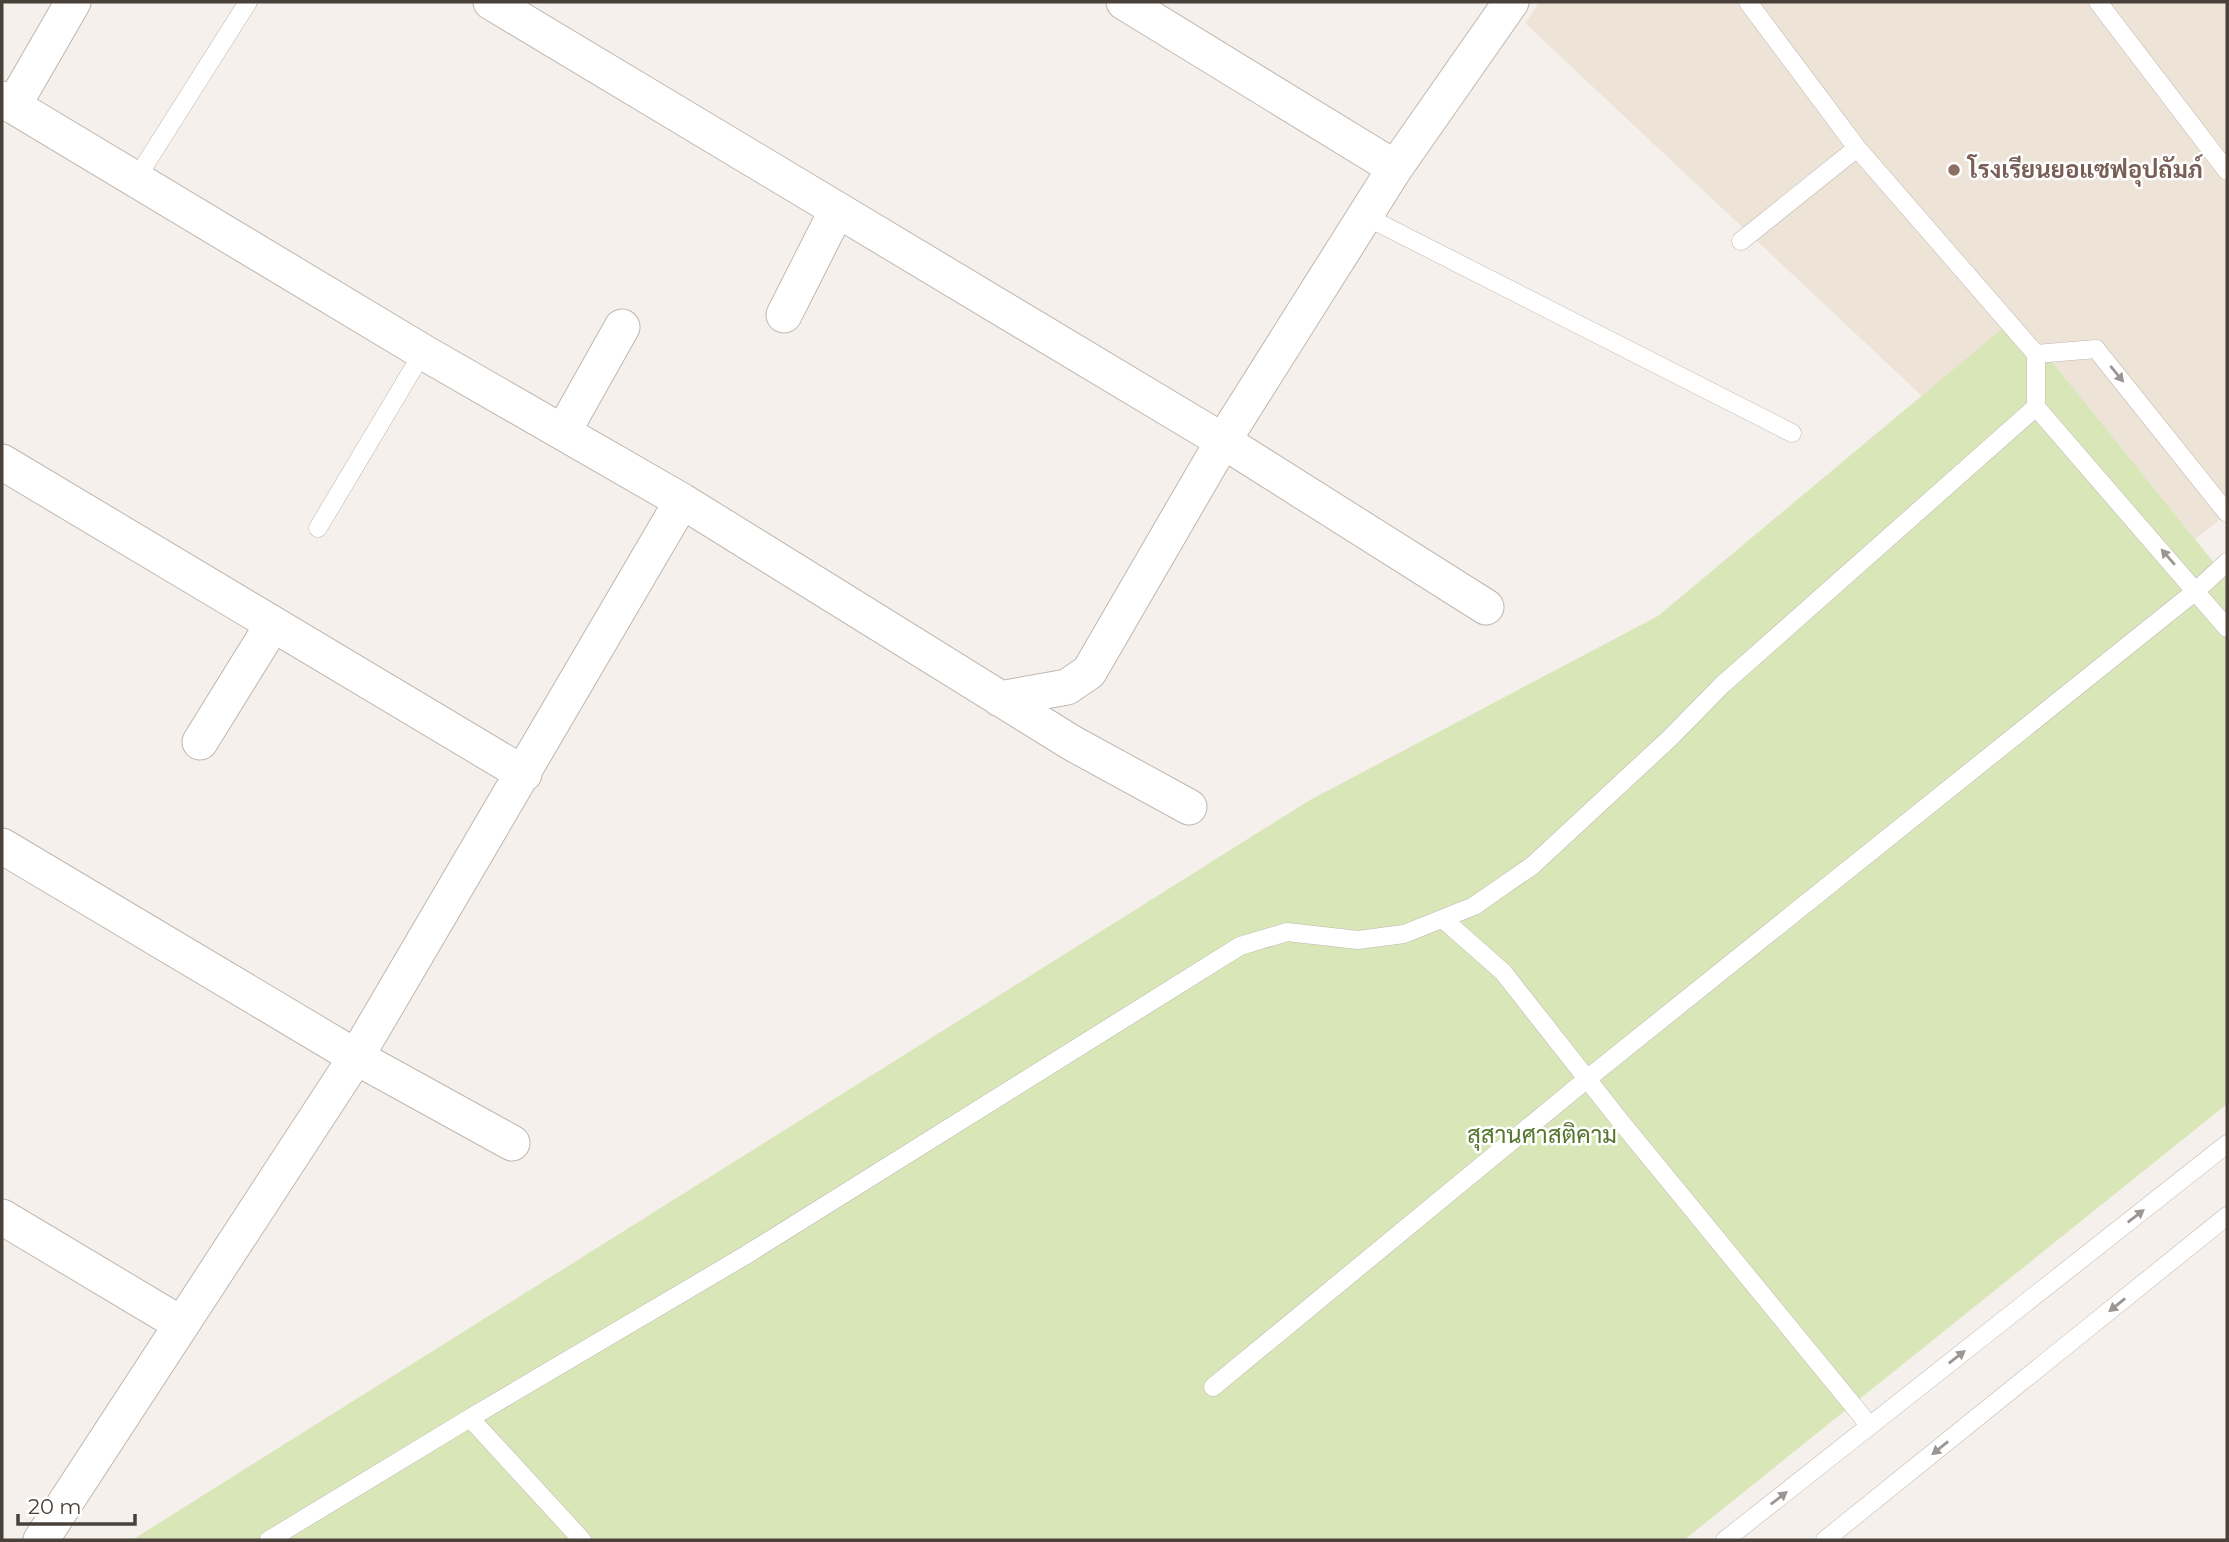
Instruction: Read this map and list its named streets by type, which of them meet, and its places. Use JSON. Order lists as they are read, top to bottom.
{
  "parks": ["สุสานศาสติคาม"],
  "places": ["โรงเรียนยอแซฟอุปถัมภ์"],
  "scale_bar": "20 m"
}
